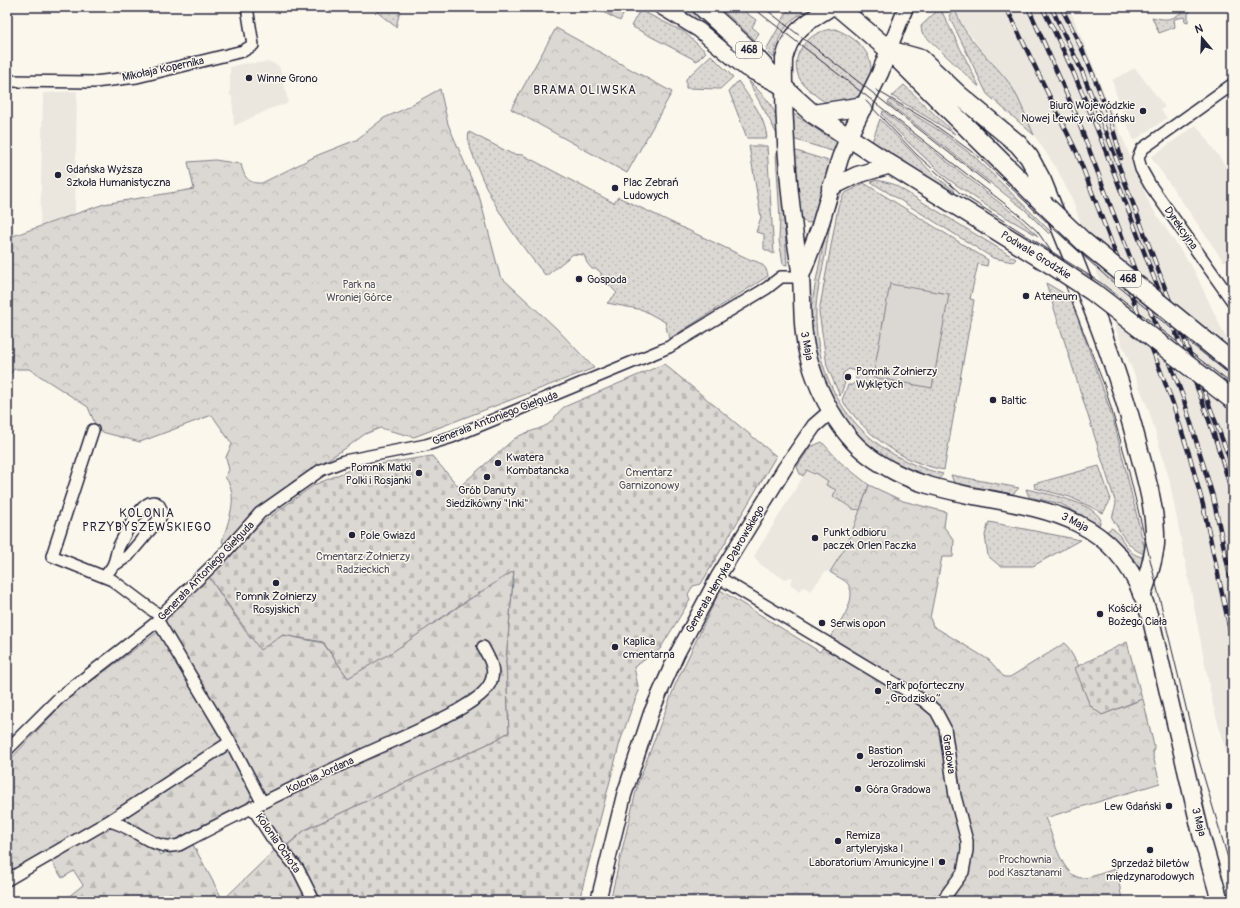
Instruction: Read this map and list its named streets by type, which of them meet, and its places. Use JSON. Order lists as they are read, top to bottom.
{
  "streets": {
    "main road": ["468", "Podwale Grodzkie", "3 Maja"],
    "street": [
      "Mikołaja Kopernika",
      "Dyrekcyjna",
      "Generała Antoniego Giełguda",
      "Generała Henryka Dąbrowskiego",
      "Gradowa",
      "Kolonia Jordana",
      "Kolonia Ochota"
    ]
  },
  "crossings": [
    ["468", "Podwale Grodzkie"],
    ["468", "3 Maja"],
    ["Podwale Grodzkie", "3 Maja"],
    ["3 Maja", "Generała Antoniego Giełguda"],
    ["3 Maja", "Generała Henryka Dąbrowskiego"],
    ["Generała Henryka Dąbrowskiego", "Gradowa"],
    ["Kolonia Jordana", "Kolonia Ochota"]
  ],
  "districts": ["BRAMA OLIWSKA", "KOLONIA PRZYBYSZEWSKIEGO"],
  "parks": [
    "Park na Wroniej Górce",
    "Cmentarz Garnizonowy",
    "Cmentarz Żołnierzy Radzieckich",
    "Prochownia pod Kasztanami"
  ],
  "places": [
    "Winne Grono",
    "Biuro Wojewódzkie Nowej Lewicy w Gdańsku",
    "Gdańska Wyższa Szkoła Humanistyczna",
    "Plac Zebrań Ludowych",
    "Gospoda",
    "Ateneum",
    "Pomnik Żołnierzy Wyklętych",
    "Baltic",
    "Kwatera Kombatancka",
    "Pomnik Matki Polki i Rosjanki",
    "Grób Danuty Siedzikówny \"Inki\"",
    "Pole Gwiazd",
    "Punkt odbioru paczek Orlen Paczka",
    "Pomnik Żołnierzy Rosyjskich",
    "Kościół Bożego Ciała",
    "Serwis opon",
    "Kaplica cmentarna",
    "Park poforteczny „Grodzisko”",
    "Bastion Jerozolimski",
    "Góra Gradowa",
    "Lew Gdański",
    "Remiza artyleryjska I",
    "Sprzedaż biletów międzynarodowych",
    "Laboratorium Amunicyjne I"
  ],
  "north": "top"
}
